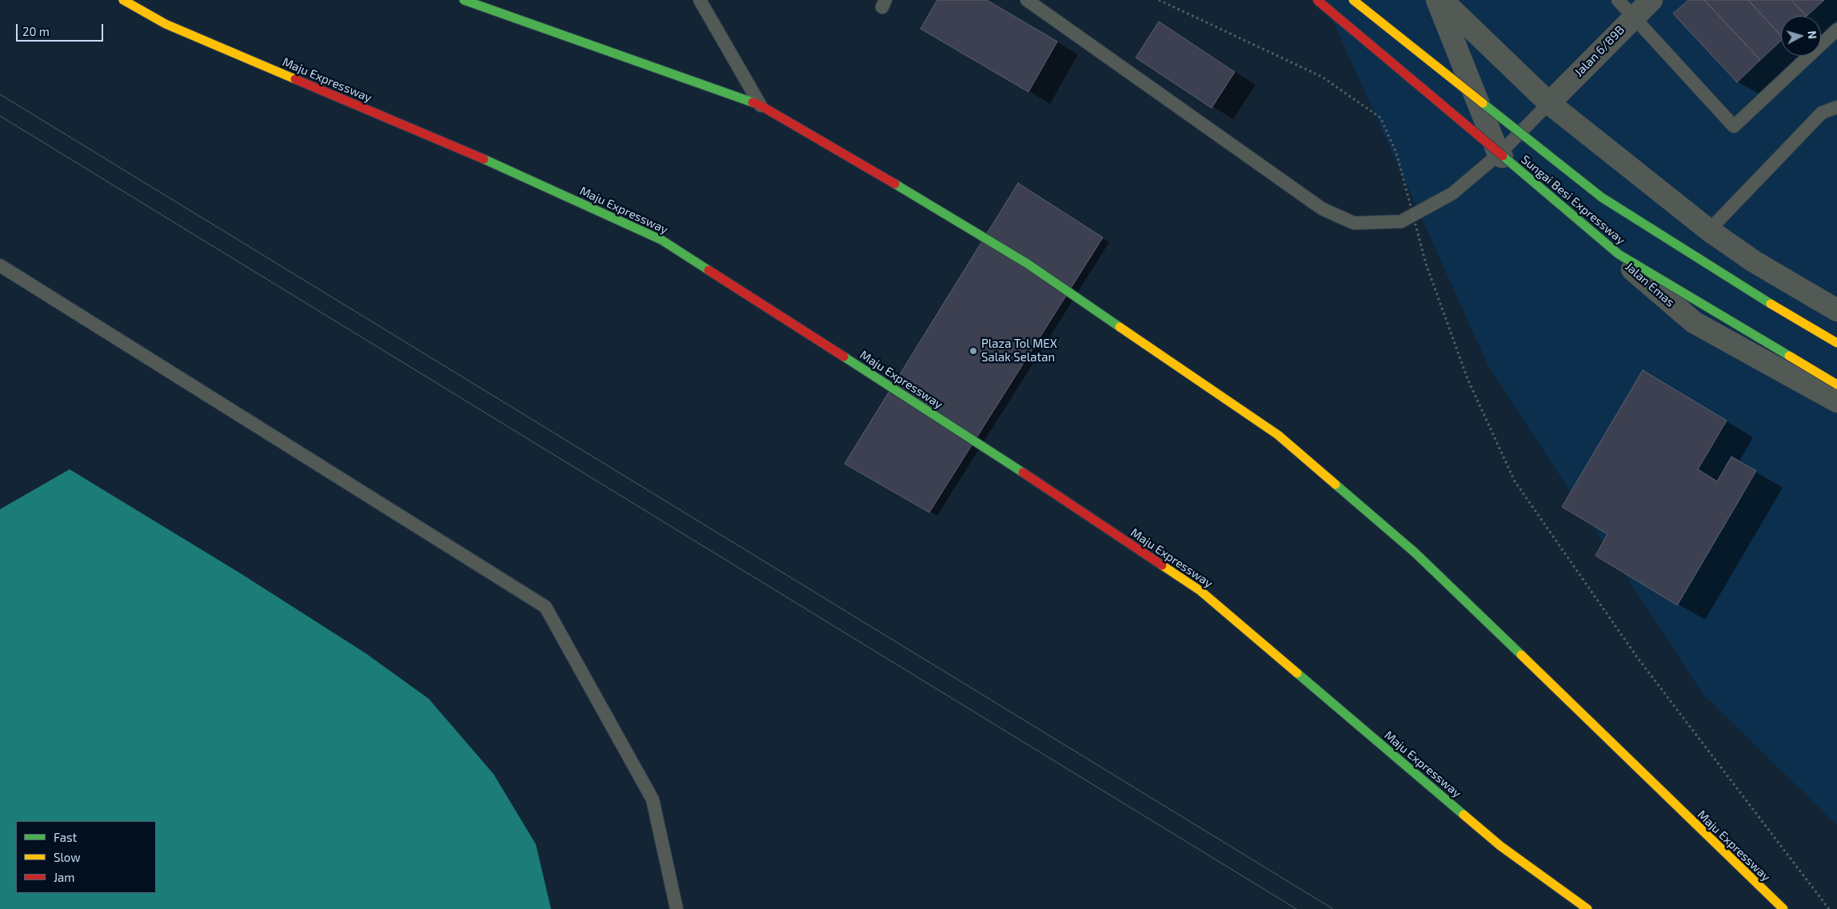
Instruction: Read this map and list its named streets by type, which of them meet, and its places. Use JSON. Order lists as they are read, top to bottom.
{
  "streets": {
    "highway": ["Maju Expressway", "Sungai Besi Expressway"],
    "street": ["Jalan 6/89B", "Jalan Emas"]
  },
  "places": ["Plaza Tol MEX Salak Selatan"],
  "legend": ["Fast", "Slow", "Jam"],
  "scale_bar": "20 m",
  "north": "right"
}
